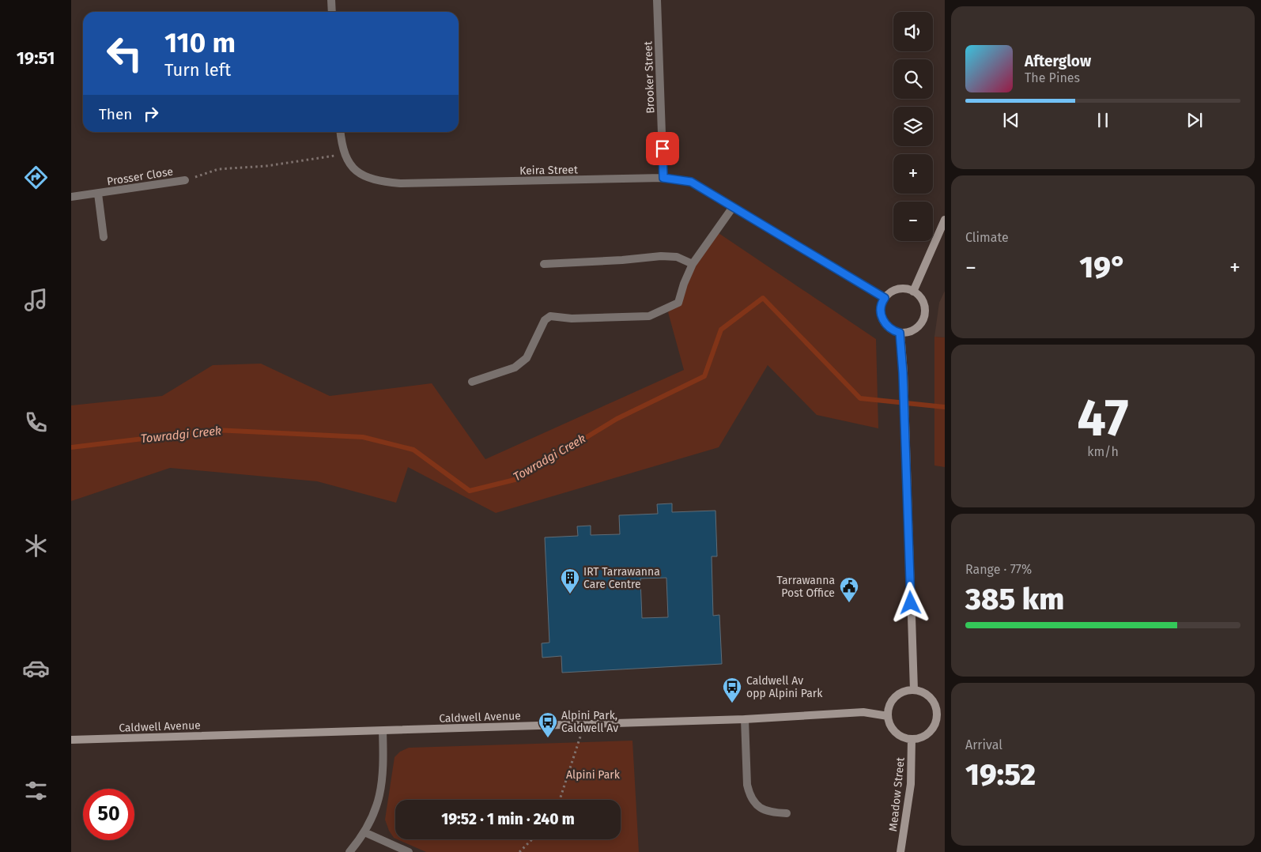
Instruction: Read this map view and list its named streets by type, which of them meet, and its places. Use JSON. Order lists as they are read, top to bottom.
{
  "streets": {
    "main road": ["Caldwell Avenue", "Meadow Street"],
    "street": ["Brooker Street", "Keira Street", "Prosser Close"]
  },
  "crossings": [
    ["Brooker Street", "Keira Street"],
    ["Caldwell Avenue", "Meadow Street"]
  ],
  "water": ["Towradgi Creek"],
  "parks": ["Alpini Park"],
  "places": {
    "building": ["IRT Tarrawanna Care Centre"],
    "public building": ["Tarrawanna Post Office"],
    "bus stop": ["Caldwell Av opp Alpini Park", "Alpini Park, Caldwell Av"]
  },
  "page": {
    "tabs": "19:51",
    "map_buttons": ["+", "−"],
    "turn": ["110 m", "Turn left"],
    "song": ["Afterglow", "The Pines"],
    "then": "Then",
    "tile": [
      "Climate",
      ["47", "km/h"],
      ["Range · 77%", "385 km"],
      ["Arrival", "19:52"]
    ],
    "heat": ["−", "19°", "+"],
    "limit": "50",
    "trip": "19:52 · 1 min · 240 m"
  }
}
